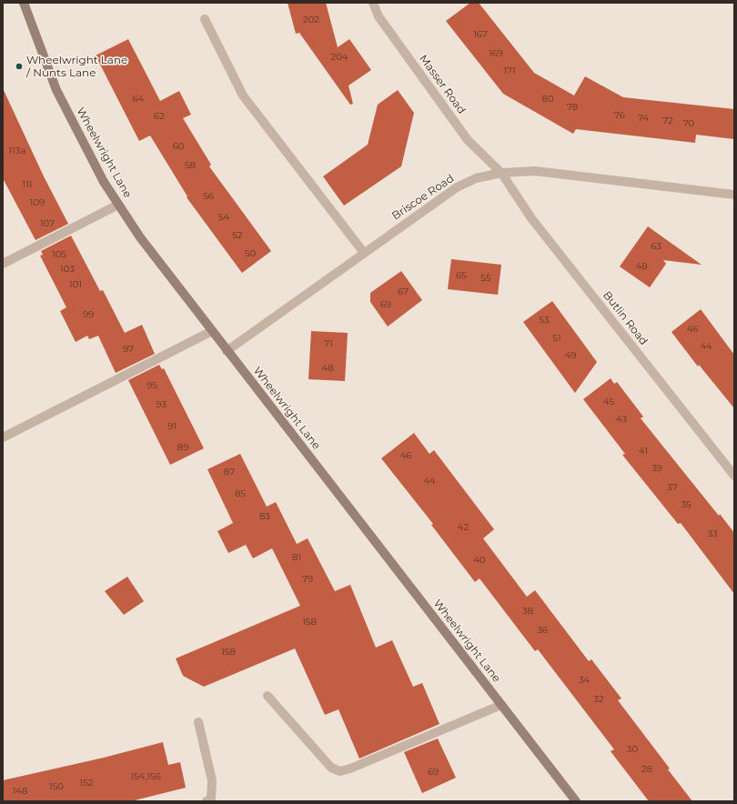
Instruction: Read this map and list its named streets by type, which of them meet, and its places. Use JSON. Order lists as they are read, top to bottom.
{
  "streets": {
    "street": [
      "Masser Road",
      "Wheelwright Lane",
      "Briscoe Road",
      "Butlin Road"
    ]
  },
  "crossings": [
    ["Masser Road", "Briscoe Road"],
    ["Masser Road", "Butlin Road"],
    ["Wheelwright Lane", "Briscoe Road"],
    ["Briscoe Road", "Butlin Road"]
  ],
  "places": ["Wheelwright Lane / Nunts Lane"],
  "house_numbers": [
    "202",
    "167",
    "169",
    "204",
    "171",
    "64",
    "80",
    "78",
    "76",
    "62",
    "74",
    "72",
    "70",
    "60",
    "113a",
    "58",
    "111",
    "56",
    "109",
    "54",
    "107",
    "52",
    "63",
    "50",
    "105",
    "48",
    "103",
    "65",
    "55",
    "101",
    "67",
    "69",
    "99",
    "53",
    "46",
    "51",
    "71",
    "44",
    "97",
    "49",
    "48",
    "95",
    "45",
    "93",
    "43",
    "91",
    "89",
    "41",
    "46",
    "39",
    "87",
    "44",
    "37",
    "85",
    "35",
    "83",
    "42",
    "33",
    "81",
    "40",
    "79",
    "38",
    "158",
    "36",
    "158",
    "34",
    "32",
    "30",
    "28",
    "69",
    "154,156",
    "152",
    "150",
    "148"
  ]
}
